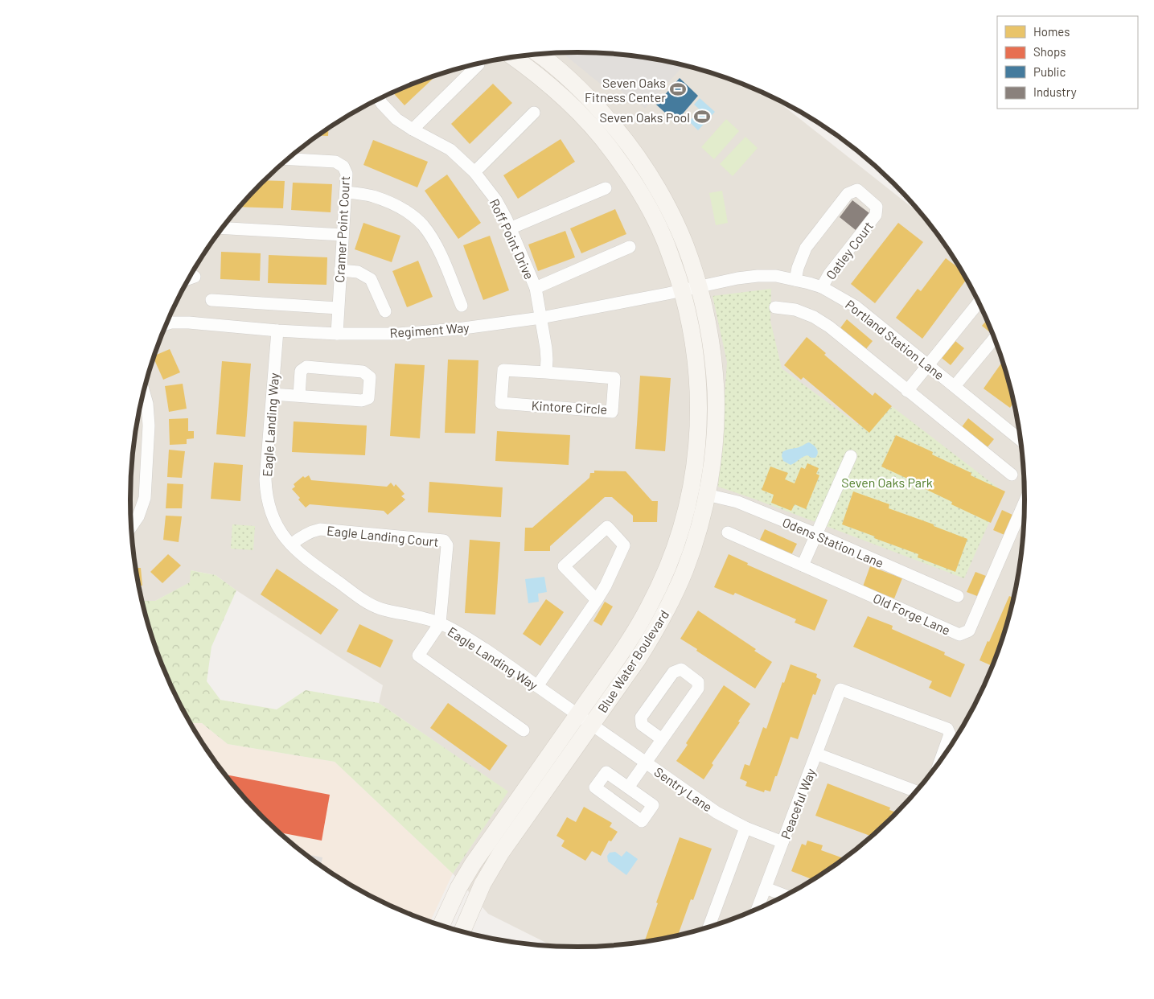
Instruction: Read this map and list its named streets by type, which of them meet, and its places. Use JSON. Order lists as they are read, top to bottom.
{
  "streets": {
    "street": [
      "Cramer Point Court",
      "Roff Point Drive",
      "Oatley Court",
      "Regiment Way",
      "Portland Station Lane",
      "Kintore Circle",
      "Eagle Landing Way",
      "Eagle Landing Court",
      "Odens Station Lane",
      "Old Forge Lane",
      "Blue Water Boulevard",
      "Sentry Lane",
      "Peaceful Way"
    ]
  },
  "crossings": [
    ["Cramer Point Court", "Regiment Way"],
    ["Roff Point Drive", "Regiment Way"],
    ["Oatley Court", "Portland Station Lane"],
    ["Regiment Way", "Portland Station Lane"],
    ["Regiment Way", "Eagle Landing Way"],
    ["Regiment Way", "Blue Water Boulevard"],
    ["Portland Station Lane", "Blue Water Boulevard"],
    ["Eagle Landing Way", "Eagle Landing Court"],
    ["Eagle Landing Way", "Blue Water Boulevard"],
    ["Eagle Landing Way", "Sentry Lane"],
    ["Odens Station Lane", "Blue Water Boulevard"],
    ["Blue Water Boulevard", "Sentry Lane"],
    ["Sentry Lane", "Peaceful Way"]
  ],
  "parks": ["Seven Oaks Park"],
  "places": {
    "sports": ["Seven Oaks Fitness Center", "Seven Oaks Pool"]
  },
  "legend": [
    "Homes",
    "Shops",
    "Public",
    "Industry"
  ]
}
